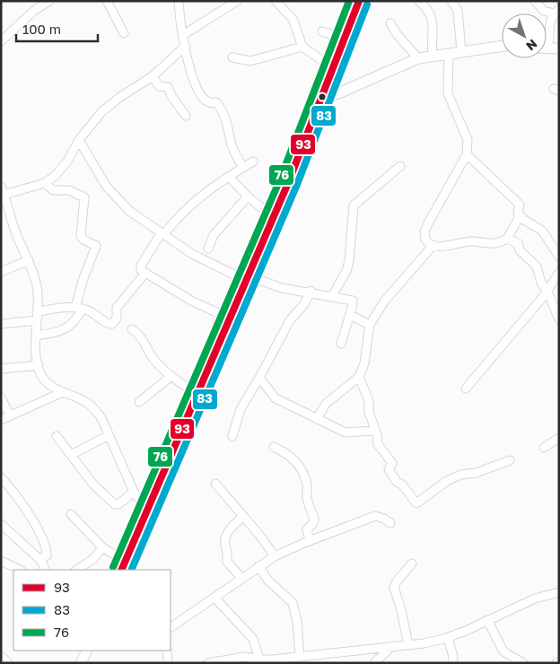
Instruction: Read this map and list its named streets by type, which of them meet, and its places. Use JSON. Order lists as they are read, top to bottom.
{
  "lines": ["transit line 93", "transit line 76", "transit line 83"],
  "legend": ["93", "83", "76"],
  "scale_bar": "100 m",
  "north": "bottom right"
}
